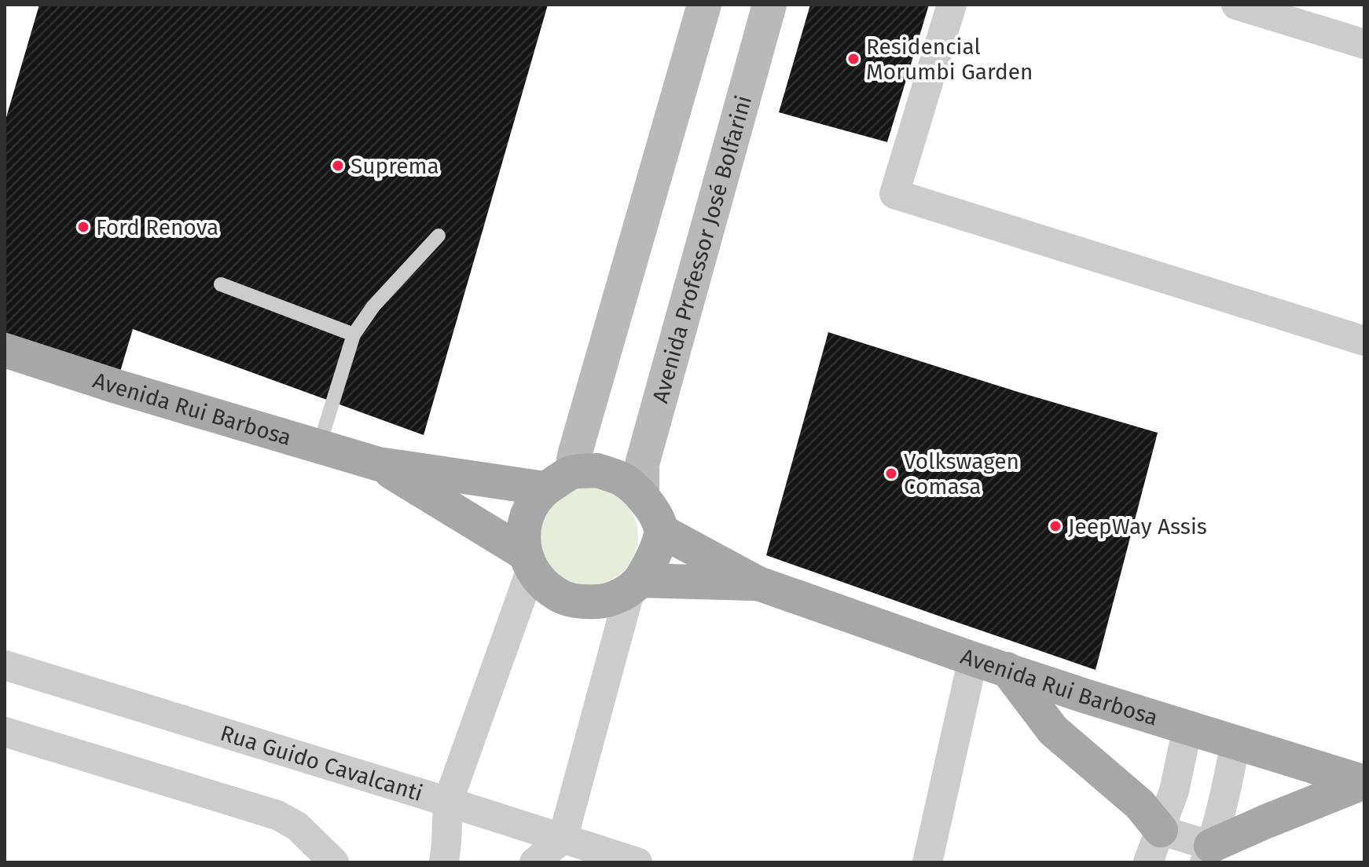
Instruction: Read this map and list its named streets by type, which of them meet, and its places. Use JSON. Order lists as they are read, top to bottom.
{
  "streets": {
    "main road": ["Avenida Professor José Bolfarini", "Avenida Rui Barbosa"],
    "street": ["Rua Guido Cavalcanti"]
  },
  "crossings": [
    ["Avenida Professor José Bolfarini", "Avenida Rui Barbosa"]
  ],
  "places": [
    "Residencial Morumbi Garden",
    "Suprema",
    "Ford Renova",
    "Volkswagen Comasa",
    "JeepWay Assis"
  ]
}
